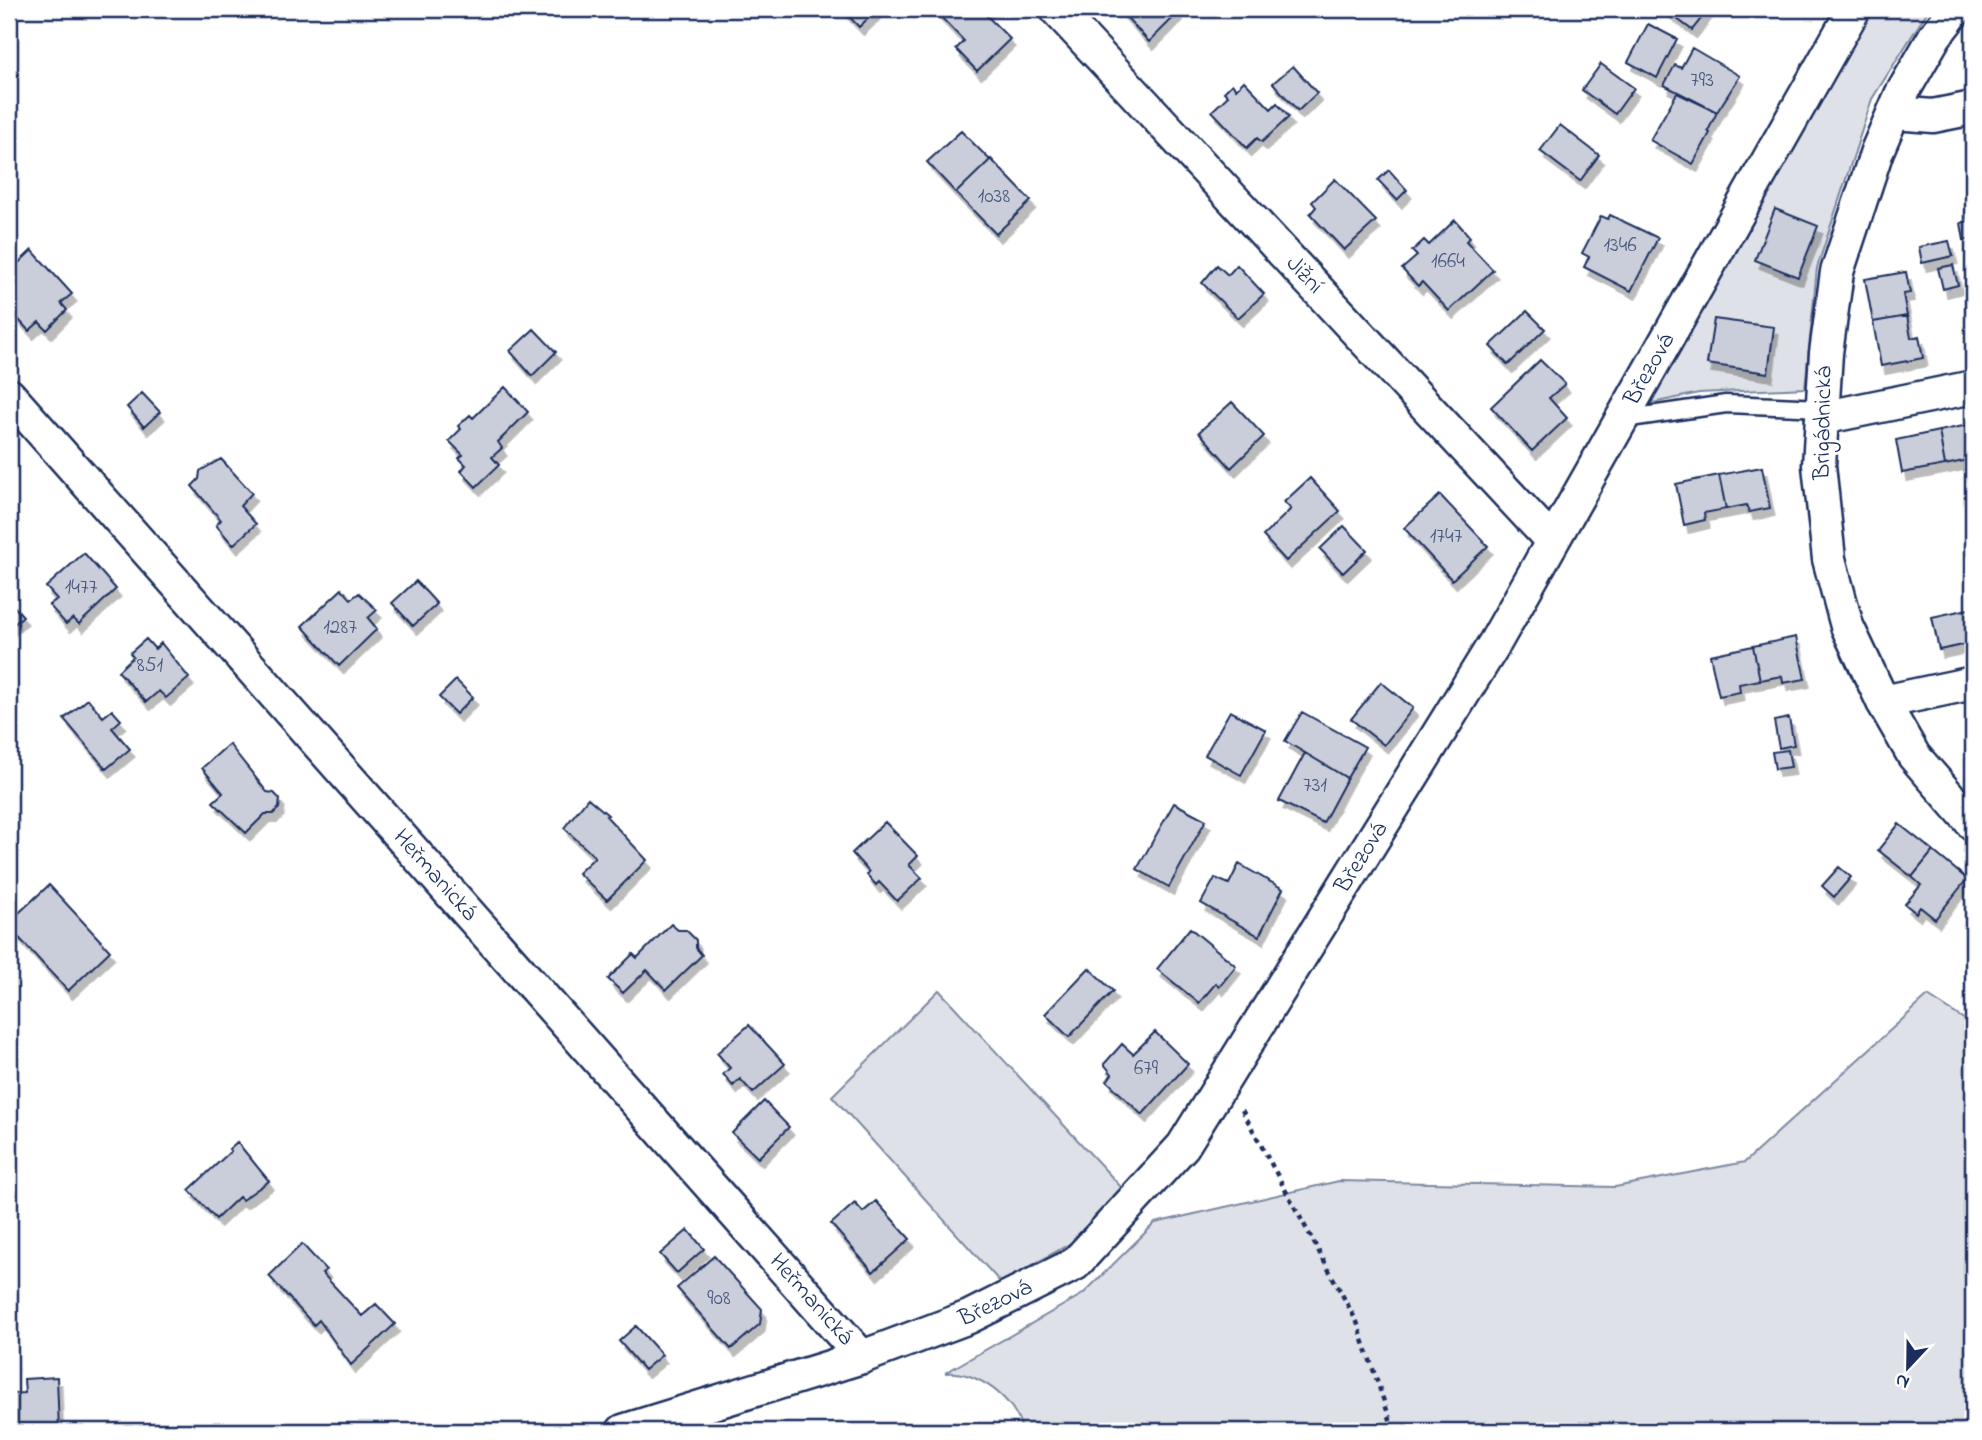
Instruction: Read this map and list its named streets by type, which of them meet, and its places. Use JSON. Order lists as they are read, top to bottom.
{
  "streets": {
    "street": [
      "Jižní",
      "Březová",
      "Brigádnická",
      "Heřmanická"
    ]
  },
  "crossings": [
    ["Jižní", "Březová"],
    ["Březová", "Heřmanická"]
  ],
  "house_numbers": [
    "793",
    "1038",
    "1346",
    "1664",
    "1747",
    "1477",
    "1287",
    "851",
    "731",
    "679",
    "908"
  ],
  "north": "bottom"
}
